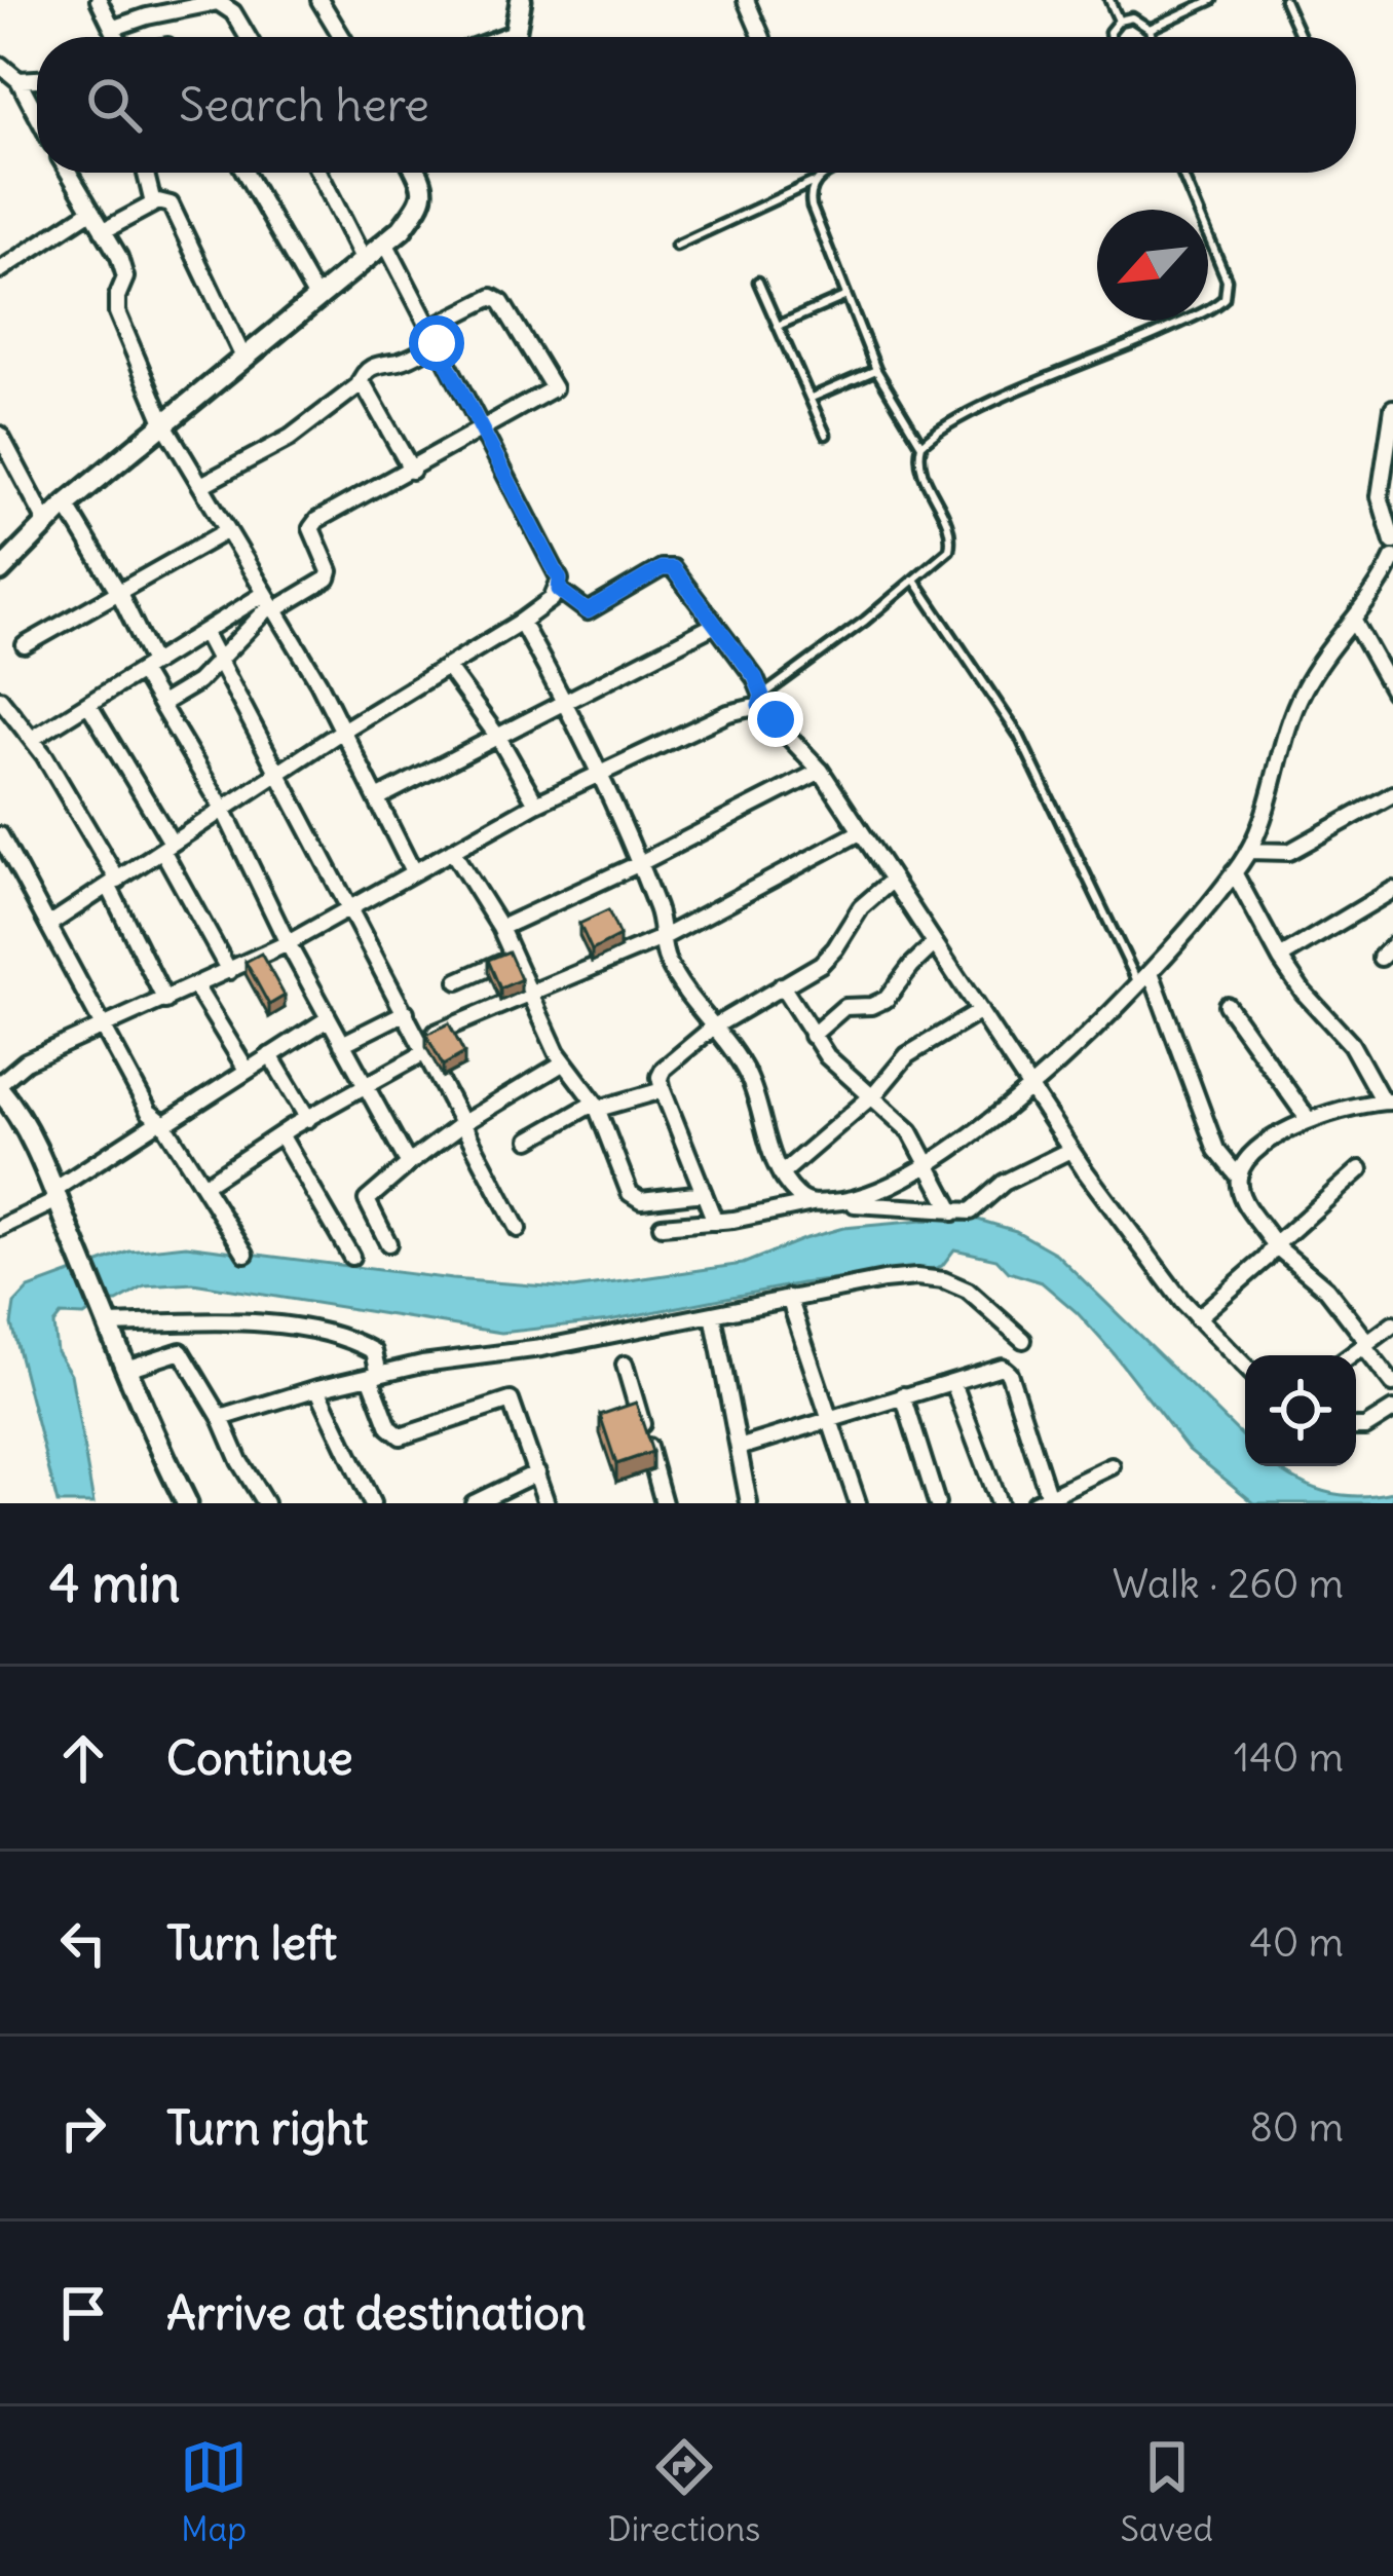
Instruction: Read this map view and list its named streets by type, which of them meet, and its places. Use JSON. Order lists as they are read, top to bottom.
{
  "north": "bottom left",
  "page": {
    "search": "Search here",
    "heading": ["4 min", "Walk · 260 m"],
    "list": [
      ["Continue", "140 m"],
      ["Turn left", "40 m"],
      ["Turn right", "80 m"],
      "Arrive at destination"
    ],
    "nav": ["Map", "Directions", "Saved"]
  }
}
